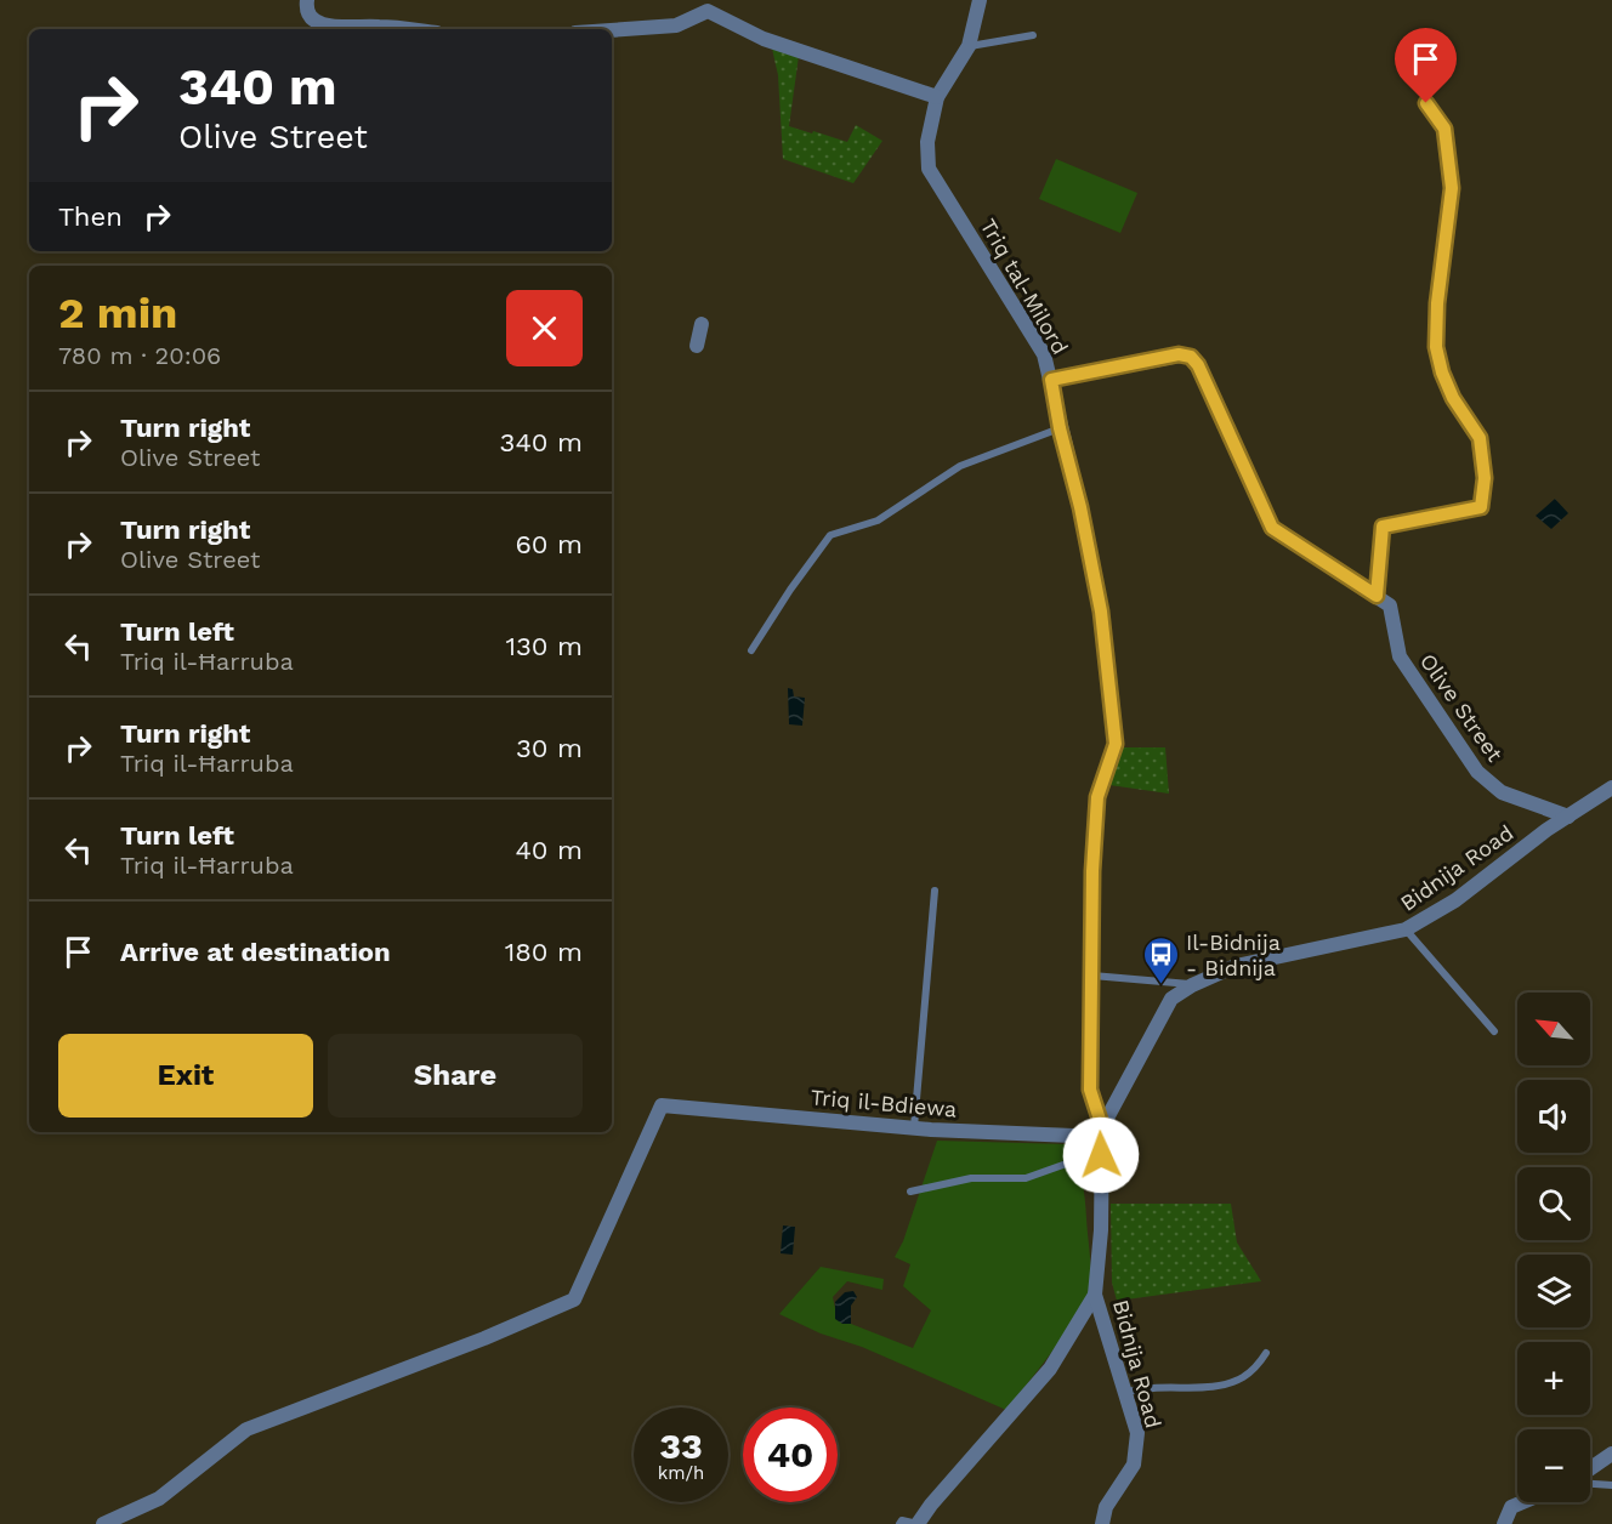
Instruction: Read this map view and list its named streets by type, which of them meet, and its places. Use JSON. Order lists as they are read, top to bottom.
{
  "streets": {
    "street": [
      "Triq tal-Milord",
      "Olive Street",
      "Bidnija Road",
      "Triq il-Bdiewa"
    ]
  },
  "crossings": [
    ["Triq tal-Milord", "Olive Street"],
    ["Triq tal-Milord", "Bidnija Road"],
    ["Triq tal-Milord", "Triq il-Bdiewa"],
    ["Olive Street", "Bidnija Road"],
    ["Bidnija Road", "Triq il-Bdiewa"]
  ],
  "places": {
    "bus stop": ["Il-Bidnija - Bidnija"]
  },
  "north": "top left",
  "page": {
    "turn": ["340 m", "Olive Street"],
    "then": "Then",
    "heading": ["2 min", "780 m · 20:06"],
    "list": [
      {
        "name": "Turn right",
        "note": "Olive Street",
        "value": "340 m"
      },
      {
        "name": "Turn right",
        "note": "Olive Street",
        "value": "60 m"
      },
      {
        "name": "Turn left",
        "note": "Triq il-Ħarruba",
        "value": "130 m"
      },
      {
        "name": "Turn right",
        "note": "Triq il-Ħarruba",
        "value": "30 m"
      },
      {
        "name": "Turn left",
        "note": "Triq il-Ħarruba",
        "value": "40 m"
      },
      {
        "name": "Arrive at destination",
        "value": "180 m"
      }
    ],
    "map_buttons": ["+", "−"],
    "buttons": ["Exit", "Share"],
    "speed": "33 km/h",
    "limit": "40"
  }
}
